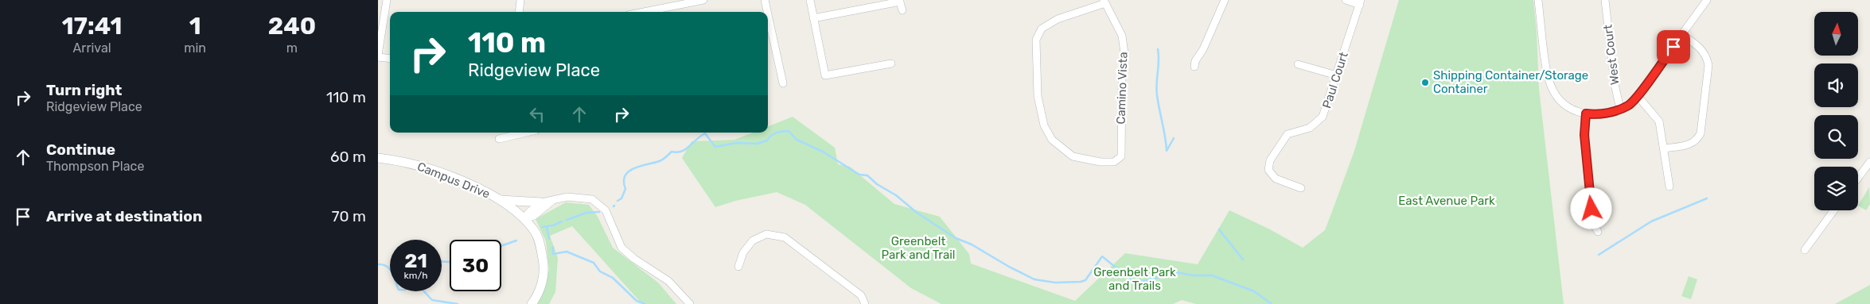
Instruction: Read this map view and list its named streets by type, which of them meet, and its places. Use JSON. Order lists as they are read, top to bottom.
{
  "streets": {
    "street": [
      "West Court",
      "Paul Court",
      "Camino Vista",
      "Campus Drive"
    ]
  },
  "parks": ["East Avenue Park", "Greenbelt Park and Trail", "Greenbelt Park and Trails"],
  "places": ["Shipping Container/Storage Container"],
  "north": "top",
  "page": {
    "eta": [
      "17:41",
      "Arrival",
      "1",
      "min",
      "240",
      "m"
    ],
    "turn": ["110 m", "Ridgeview Place"],
    "list": [
      {
        "name": "Turn right",
        "note": "Ridgeview Place",
        "value": "110 m"
      },
      {
        "name": "Continue",
        "note": "Thompson Place",
        "value": "60 m"
      },
      {
        "name": "Arrive at destination",
        "value": "70 m"
      }
    ],
    "speed": "21 km/h",
    "limit": "30"
  }
}
